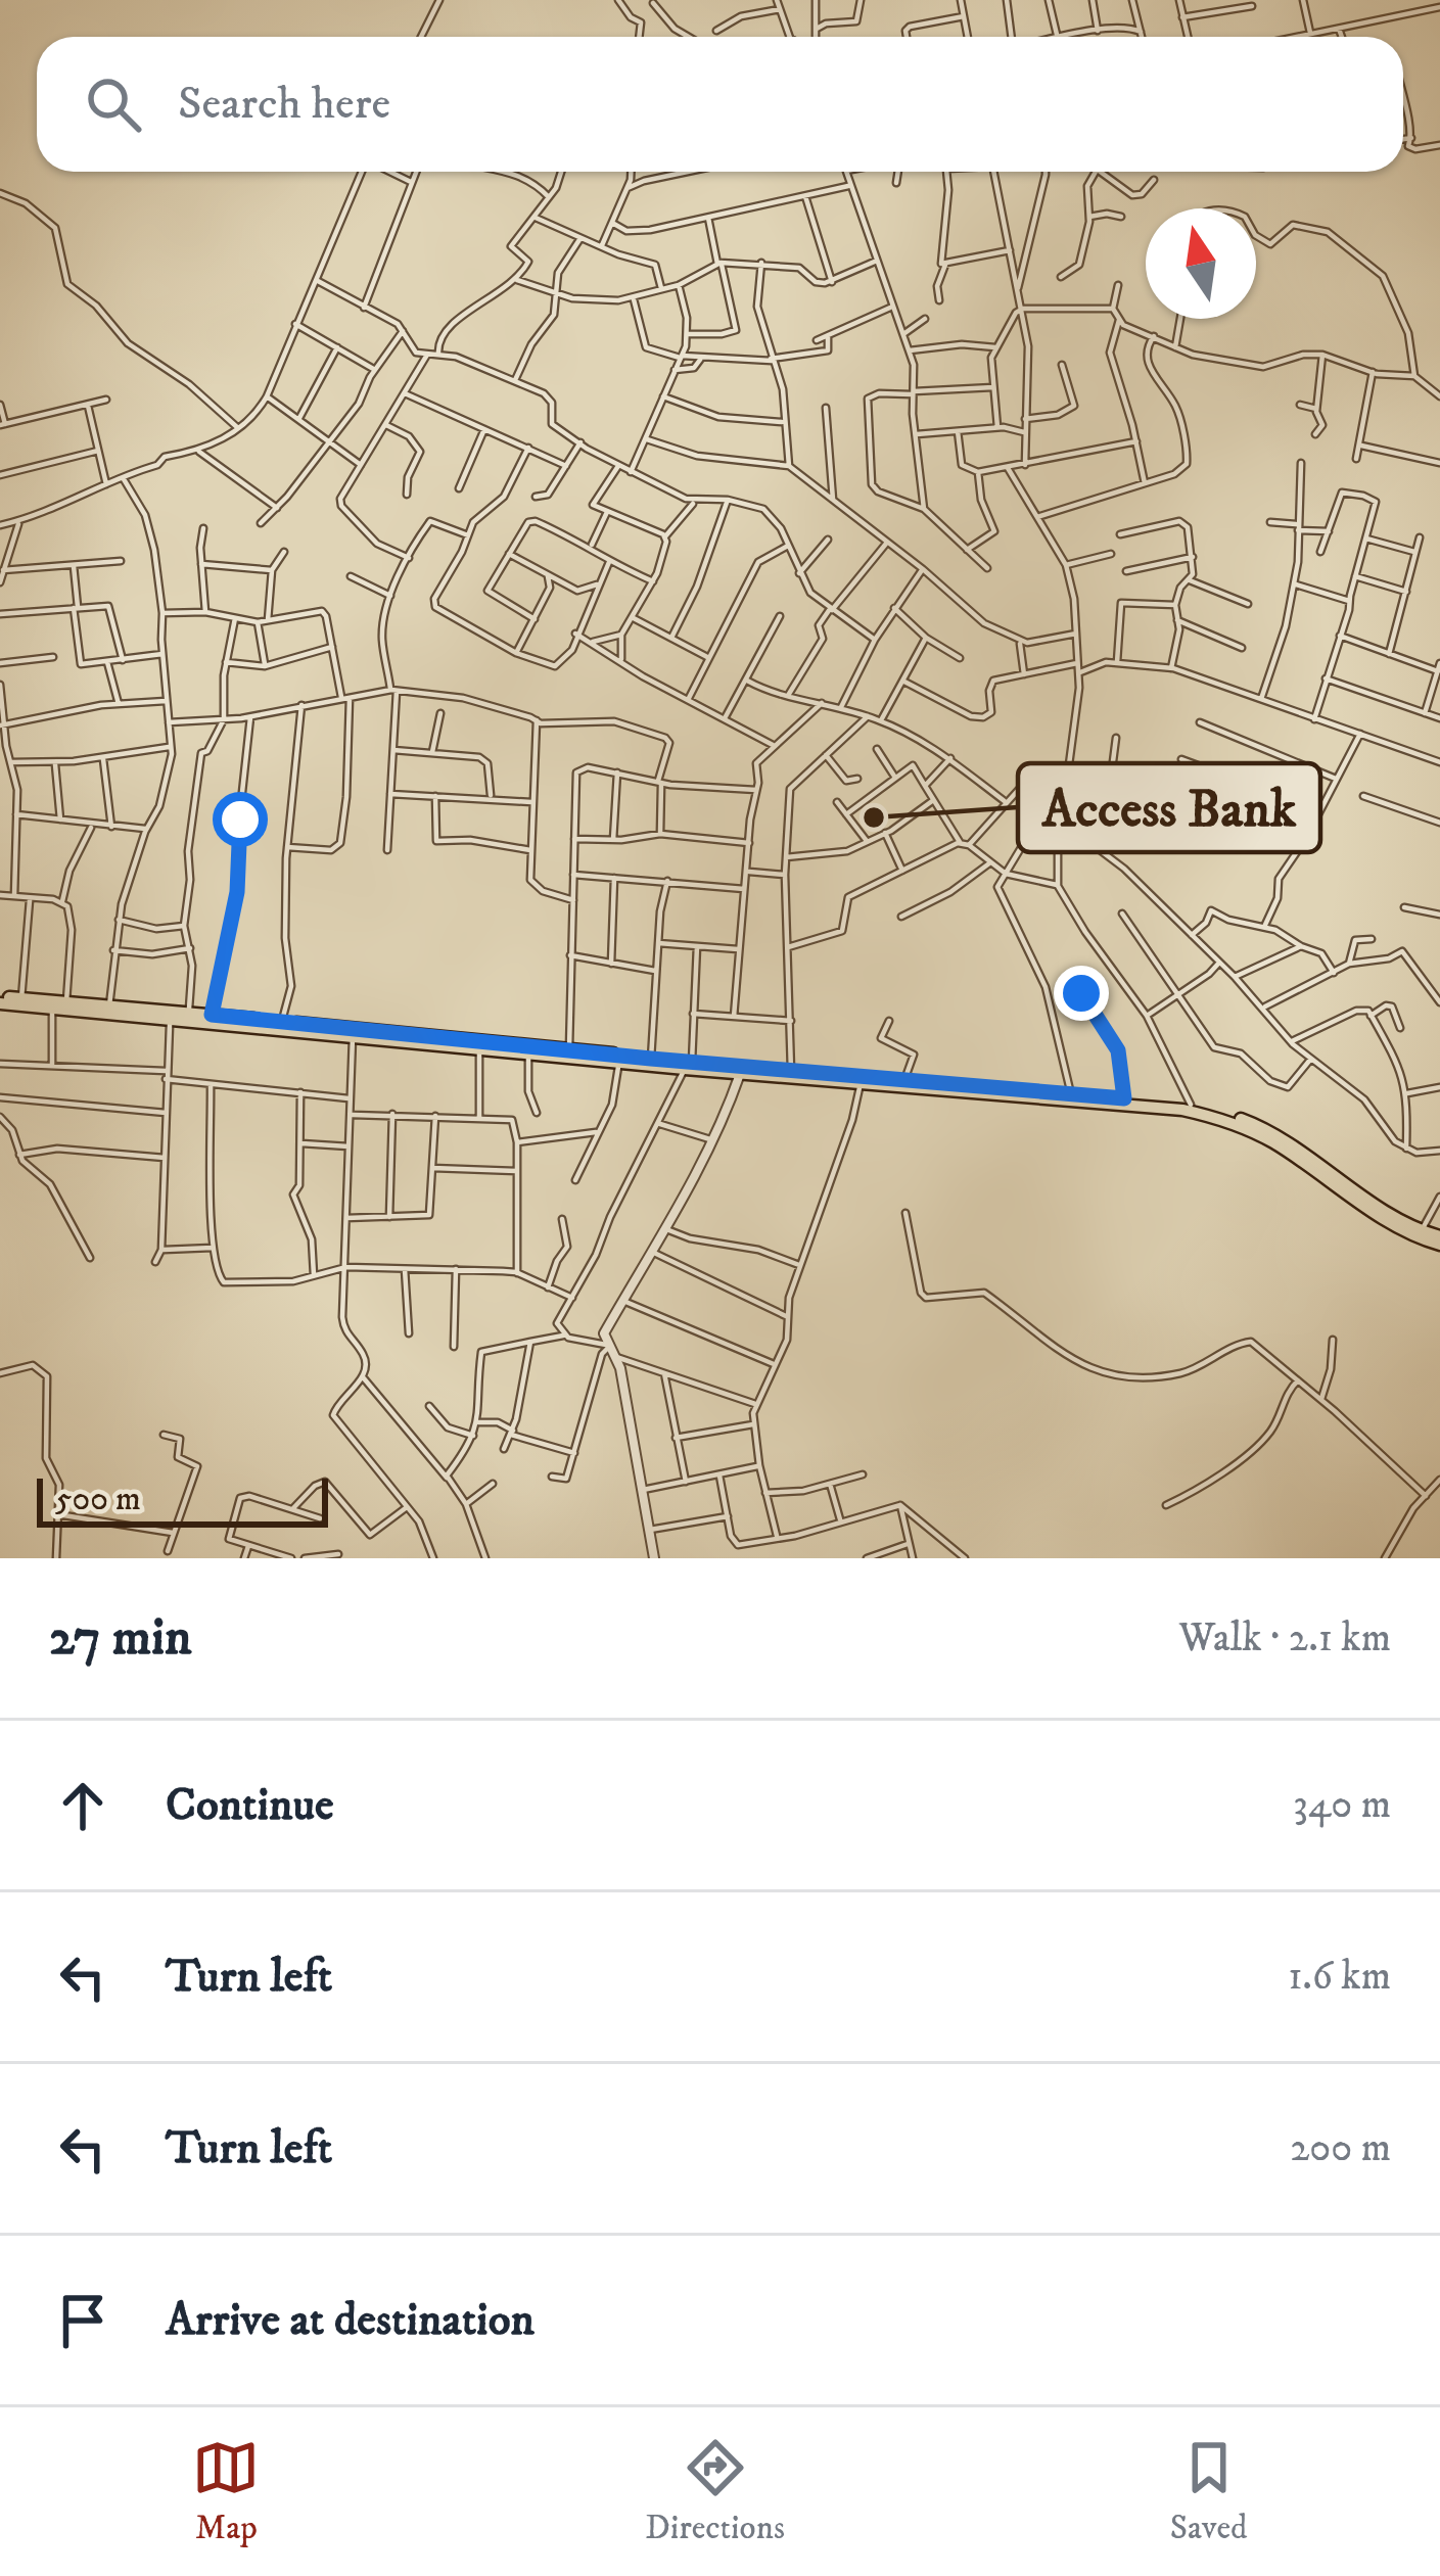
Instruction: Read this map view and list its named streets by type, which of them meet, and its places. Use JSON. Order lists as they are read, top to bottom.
{
  "places": ["Access Bank"],
  "scale_bar": "500 m",
  "north": "top",
  "page": {
    "search": "Search here",
    "scale": "500 m",
    "heading": ["27 min", "Walk · 2.1 km"],
    "list": [
      ["Continue", "340 m"],
      ["Turn left", "1.6 km"],
      ["Turn left", "200 m"],
      "Arrive at destination"
    ],
    "nav": ["Map", "Directions", "Saved"]
  }
}
